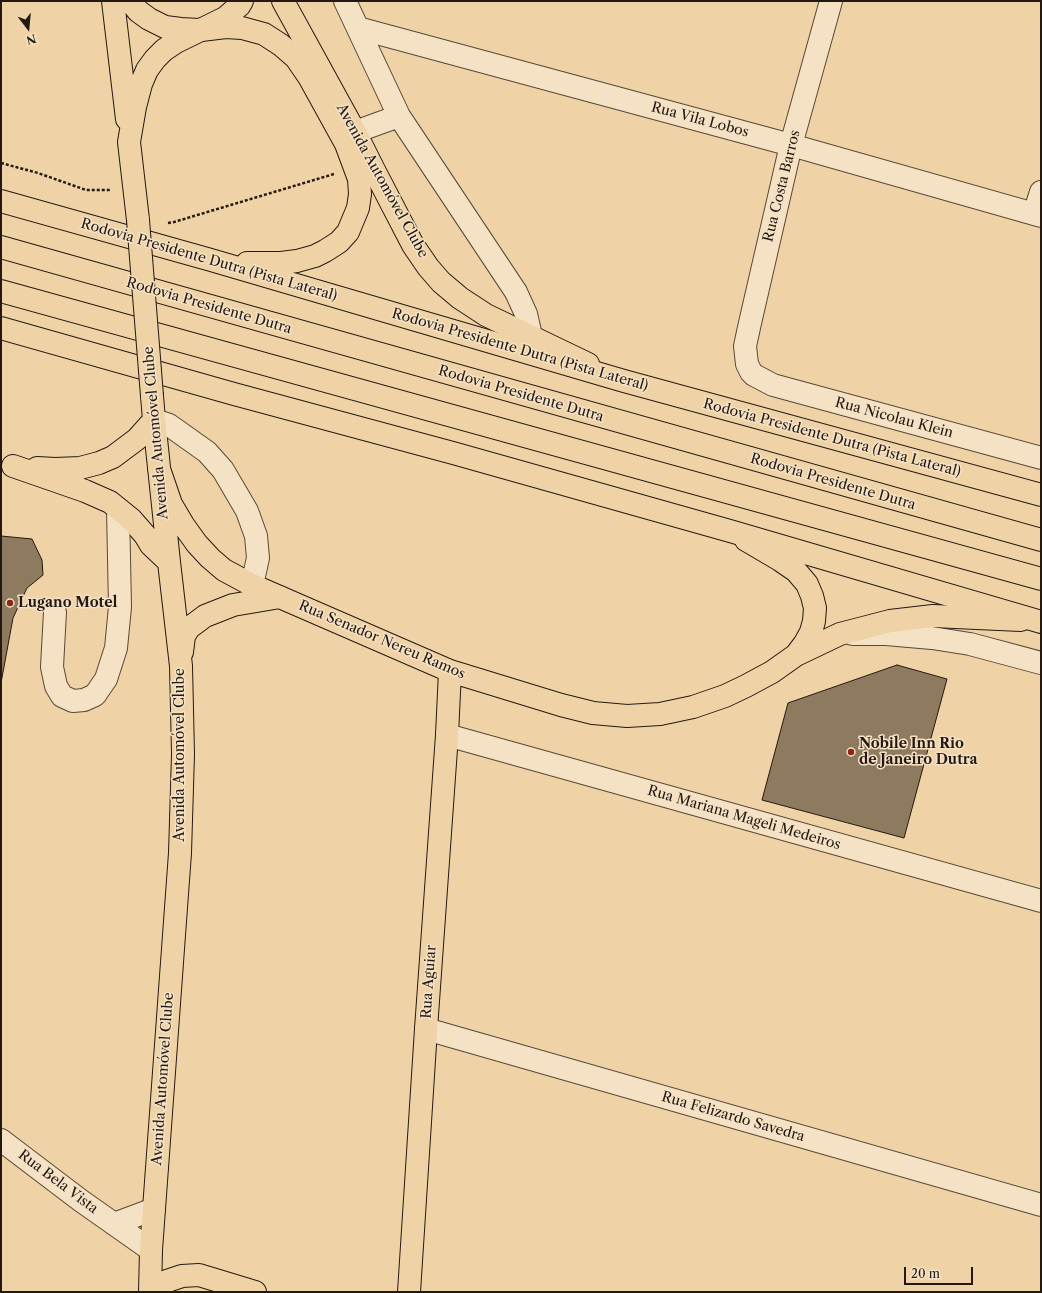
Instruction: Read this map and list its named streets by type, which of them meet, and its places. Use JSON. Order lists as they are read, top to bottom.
{
  "streets": {
    "main road": [
      "Avenida Automóvel Clube",
      "Rodovia Presidente Dutra (Pista Lateral)",
      "Rodovia Presidente Dutra",
      "Rua Senador Nereu Ramos",
      "Rua Aguiar"
    ],
    "street": [
      "Rua Vila Lobos",
      "Rua Costa Barros",
      "Rua Nicolau Klein",
      "Rua Mariana Mageli Medeiros",
      "Rua Felizardo Savedra",
      "Rua Bela Vista"
    ]
  },
  "crossings": [
    ["Rua Vila Lobos", "Rua Costa Barros"],
    ["Avenida Automóvel Clube", "Rodovia Presidente Dutra (Pista Lateral)"],
    ["Avenida Automóvel Clube", "Rua Senador Nereu Ramos"],
    ["Avenida Automóvel Clube", "Rua Bela Vista"],
    ["Rua Costa Barros", "Rua Nicolau Klein"],
    ["Rua Senador Nereu Ramos", "Rua Aguiar"],
    ["Rua Mariana Mageli Medeiros", "Rua Aguiar"],
    ["Rua Aguiar", "Rua Felizardo Savedra"]
  ],
  "places": ["Lugano Motel", "Nobile Inn Rio de Janeiro Dutra"],
  "scale_bar": "20 m",
  "north": "bottom"
}
